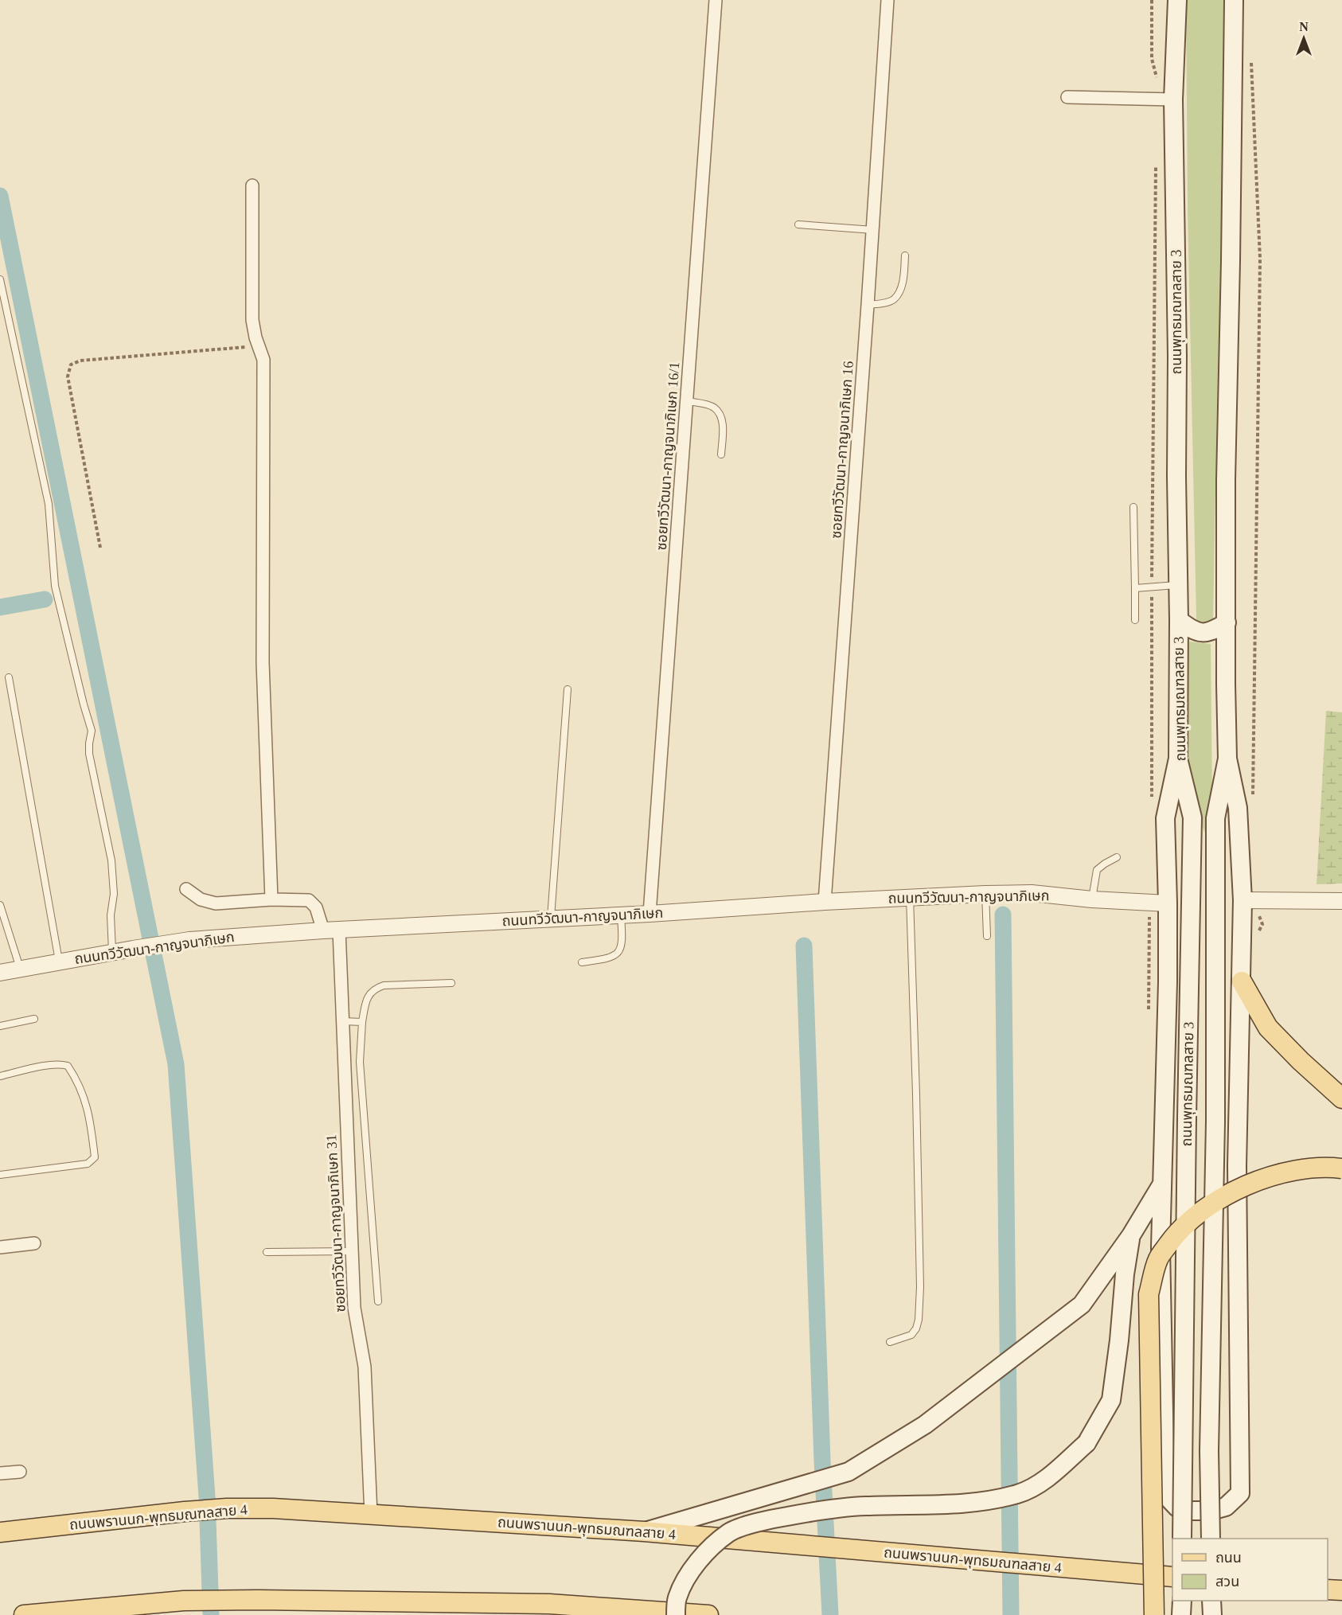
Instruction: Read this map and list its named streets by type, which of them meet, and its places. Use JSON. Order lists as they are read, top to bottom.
{
  "streets": {
    "main road": ["ถนนพุทธมณฑลสาย 3", "ถนนพรานนก-พุทธมณฑลสาย 4"],
    "street": [
      "ซอยทวีวัฒนา-กาญจนาภิเษก 16",
      "ซอยทวีวัฒนา-กาญจนาภิเษก 16/1",
      "ถนนทวีวัฒนา-กาญจนาภิเษก",
      "ซอยทวีวัฒนา-กาญจนาภิเษก 31"
    ]
  },
  "crossings": [
    ["ซอยทวีวัฒนา-กาญจนาภิเษก 16", "ถนนทวีวัฒนา-กาญจนาภิเษก"],
    ["ซอยทวีวัฒนา-กาญจนาภิเษก 16/1", "ถนนทวีวัฒนา-กาญจนาภิเษก"],
    ["ถนนทวีวัฒนา-กาญจนาภิเษก", "ซอยทวีวัฒนา-กาญจนาภิเษก 31"],
    ["ซอยทวีวัฒนา-กาญจนาภิเษก 31", "ถนนพรานนก-พุทธมณฑลสาย 4"]
  ],
  "legend": ["ถนน", "สวน"],
  "north": "top"
}
